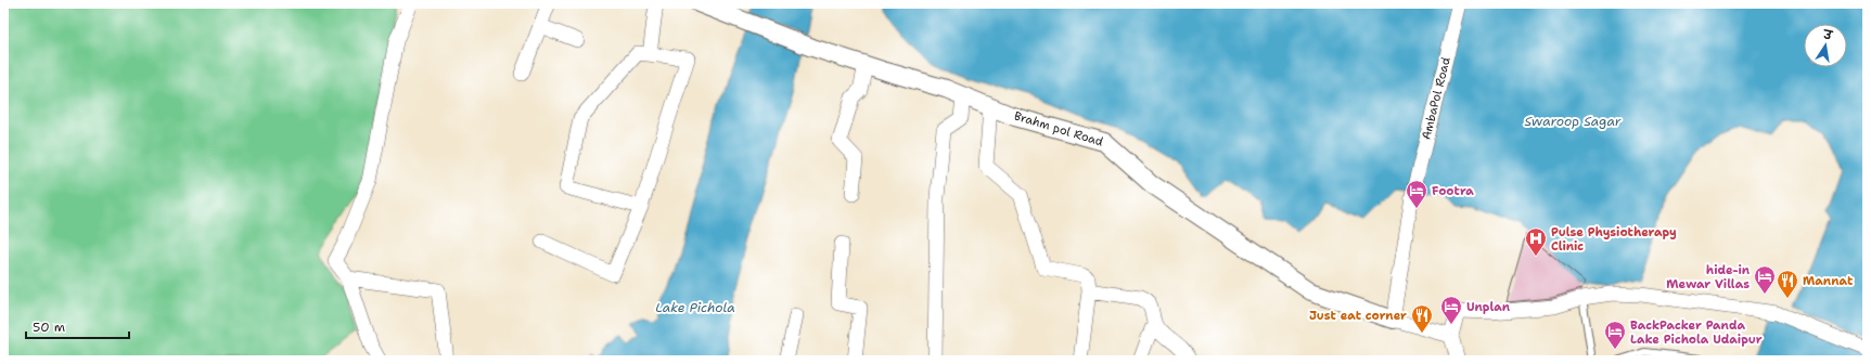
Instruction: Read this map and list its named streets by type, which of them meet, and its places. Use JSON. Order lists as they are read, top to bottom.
{
  "streets": {
    "street": ["AmbaPol Road", "Brahm pol Road"]
  },
  "crossings": [
    ["AmbaPol Road", "Brahm pol Road"]
  ],
  "water": ["Swaroop Sagar", "Lake Pichola"],
  "places": {
    "hotel": [
      "Footra",
      "hide-in Mewar Villas",
      "Unplan",
      "BackPacker Panda Lake Pichola Udaipur"
    ],
    "hospital": ["Pulse Physiotherapy Clinic"],
    "restaurant": ["Mannat", "Just eat corner"]
  },
  "scale_bar": "50 m",
  "north": "top"
}
